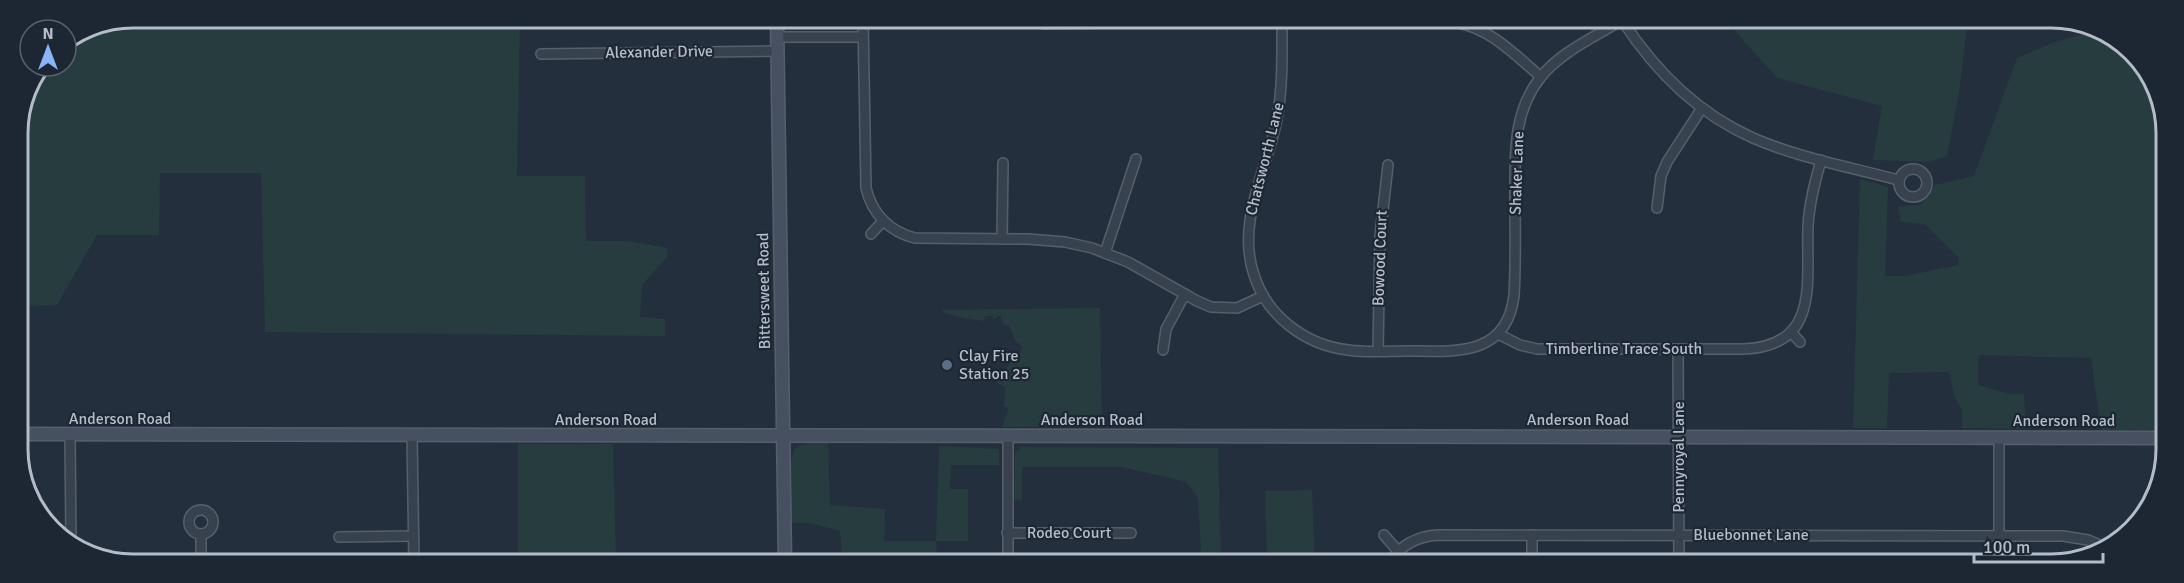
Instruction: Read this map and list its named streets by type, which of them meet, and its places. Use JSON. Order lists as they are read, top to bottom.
{
  "streets": {
    "street": [
      "Alexander Drive",
      "Chatsworth Lane",
      "Shaker Lane",
      "Bowood Court",
      "Bittersweet Road",
      "Timberline Trace South",
      "Anderson Road",
      "Pennyroyal Lane",
      "Rodeo Court",
      "Bluebonnet Lane"
    ]
  },
  "crossings": [
    ["Alexander Drive", "Bittersweet Road"],
    ["Shaker Lane", "Timberline Trace South"],
    ["Bittersweet Road", "Anderson Road"],
    ["Timberline Trace South", "Pennyroyal Lane"],
    ["Anderson Road", "Pennyroyal Lane"],
    ["Pennyroyal Lane", "Bluebonnet Lane"]
  ],
  "places": ["Clay Fire Station 25"],
  "scale_bar": "100 m",
  "north": "top"
}
